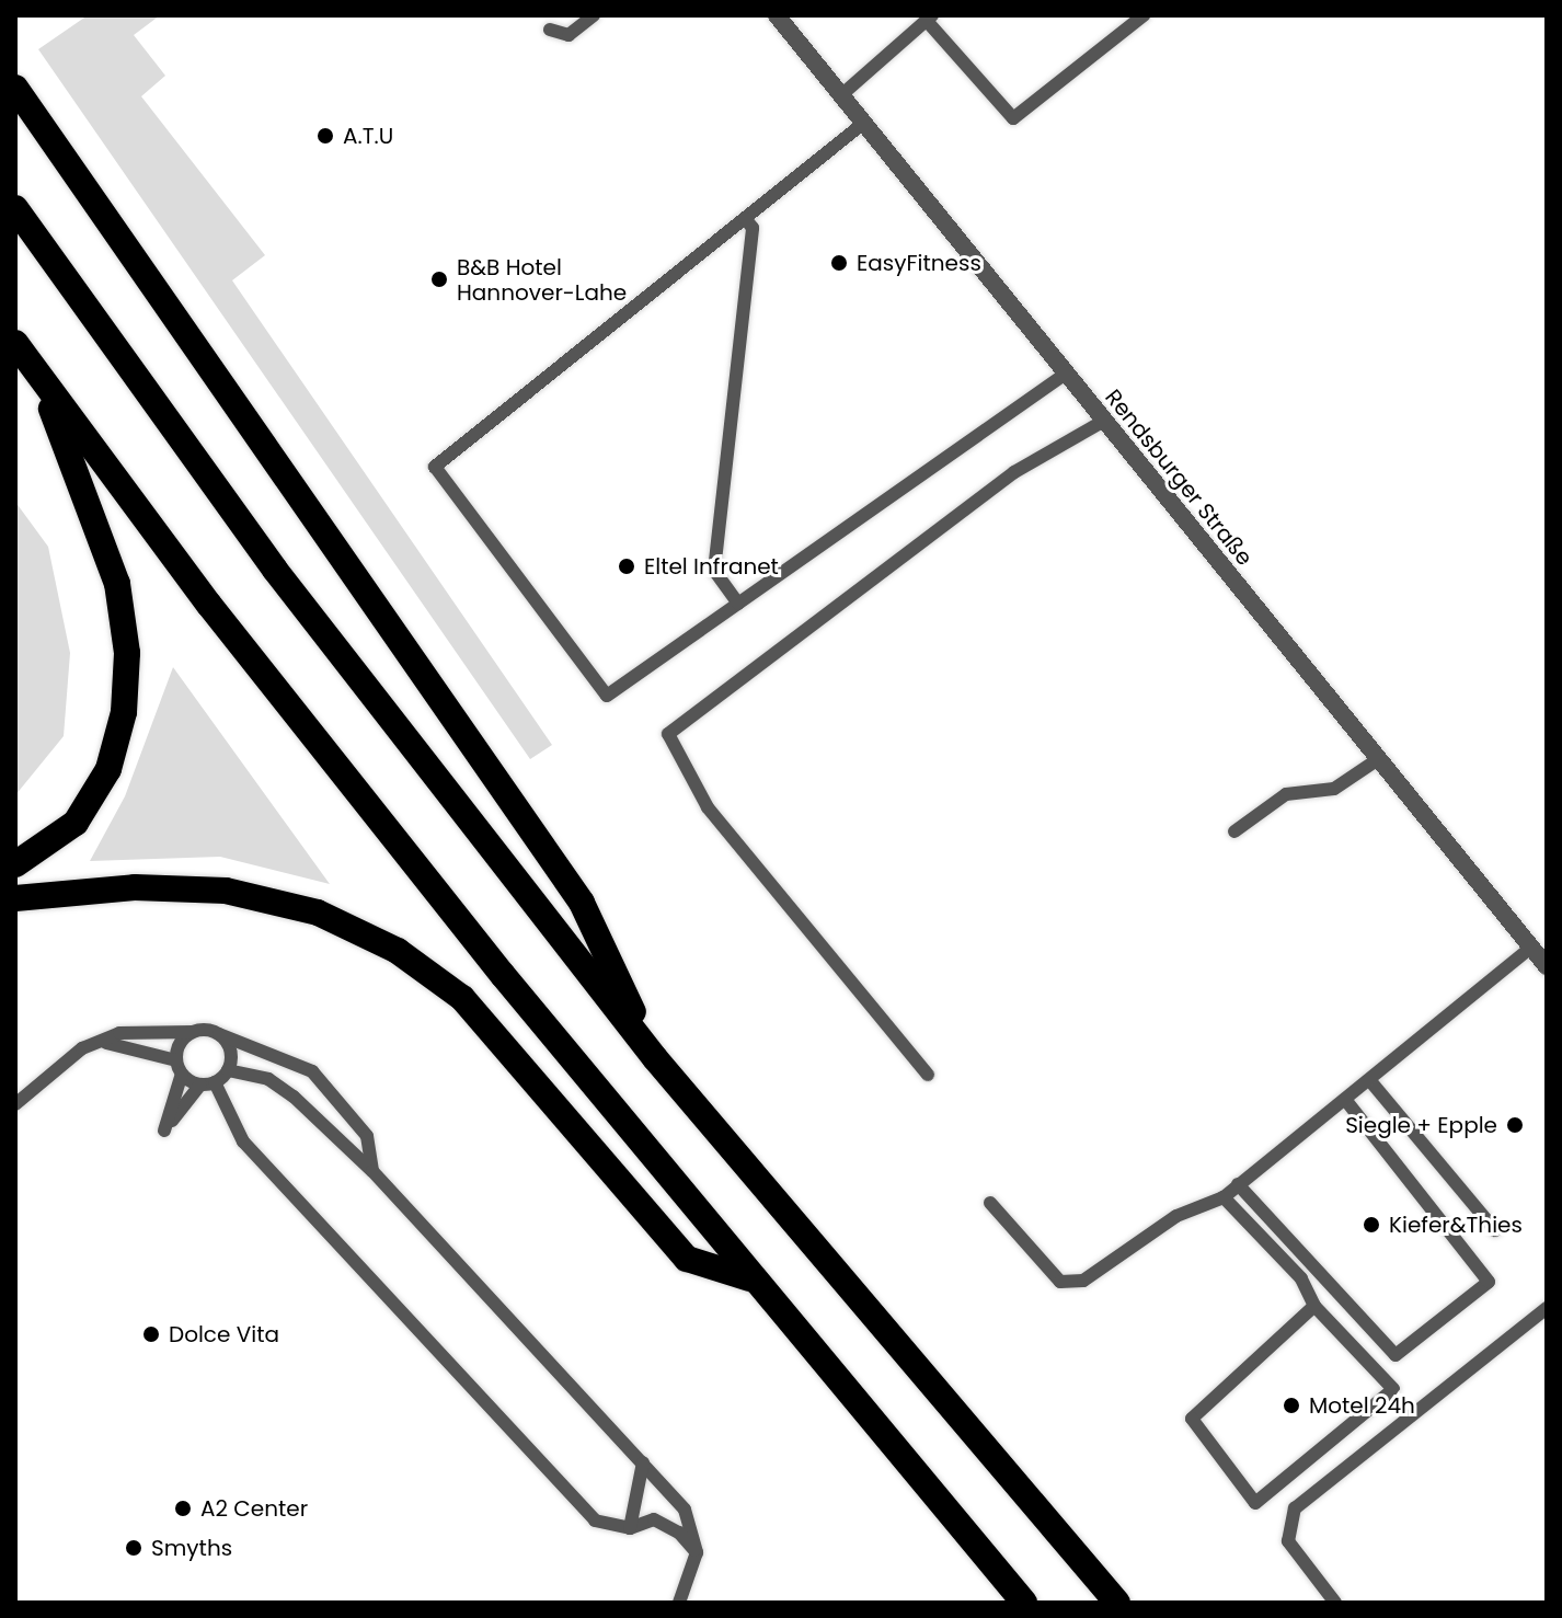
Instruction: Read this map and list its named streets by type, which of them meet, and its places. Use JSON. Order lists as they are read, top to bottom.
{
  "streets": {
    "street": ["Rendsburger Straße"]
  },
  "places": [
    "A.T.U",
    "EasyFitness",
    "B&B Hotel Hannover-Lahe",
    "Eltel Infranet",
    "Siegle + Epple",
    "Kiefer&Thies",
    "Dolce Vita",
    "Motel 24h",
    "A2 Center",
    "Smyths"
  ]
}
